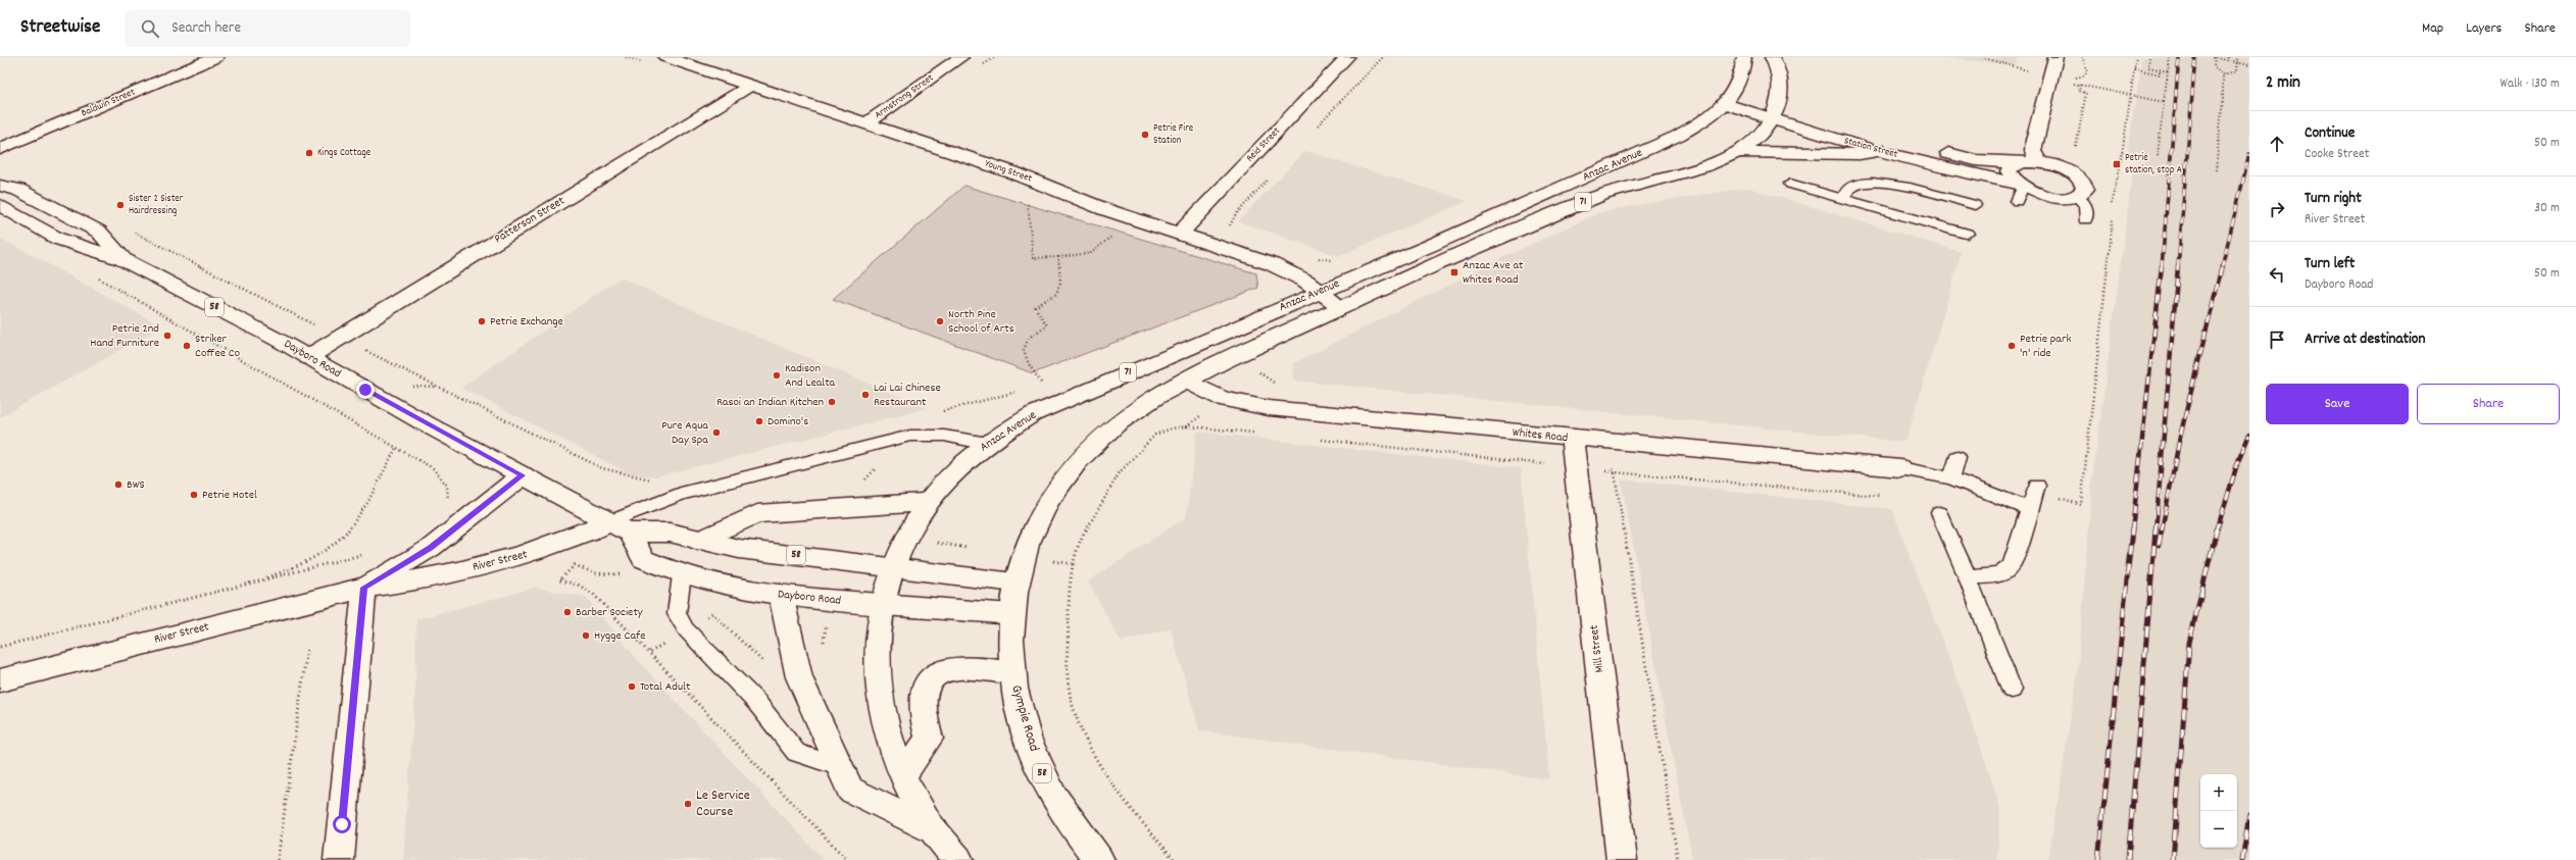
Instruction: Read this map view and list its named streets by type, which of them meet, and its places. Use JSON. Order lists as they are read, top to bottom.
{
  "streets": {
    "main road": [
      "Armstrong Street",
      "Baldwin Street",
      "Reid Street",
      "Station Street",
      "Anzac Avenue",
      "Young Street",
      "71",
      "Patterson Street",
      "58",
      "Dayboro Road",
      "Whites Road",
      "River Street",
      "Mill Street",
      "Gympie Road"
    ]
  },
  "crossings": [
    ["Armstrong Street", "Young Street"],
    ["Reid Street", "Young Street"],
    ["Station Street", "Anzac Avenue"],
    ["Anzac Avenue", "Young Street"],
    ["Anzac Avenue", "71"],
    ["Anzac Avenue", "Dayboro Road"],
    ["Anzac Avenue", "Whites Road"],
    ["Anzac Avenue", "Gympie Road"],
    ["Young Street", "Patterson Street"],
    ["71", "Dayboro Road"],
    ["Patterson Street", "Dayboro Road"],
    ["Dayboro Road", "River Street"],
    ["Dayboro Road", "Gympie Road"],
    ["Whites Road", "Mill Street"]
  ],
  "places": {
    "other": [
      "Petrie Fire Station",
      "Kings Cottage",
      "Sister 2 Sister Hairdressing",
      "Petrie Exchange",
      "North Pine School of Arts",
      "Petrie 2nd Hand Furniture",
      "Striker Coffee Co",
      "Petrie park 'n' ride",
      "Kadison And Lealta",
      "Lai Lai Chinese Restaurant",
      "Rasoi an Indian Kitchen",
      "Domino's",
      "Pure Aqua Day Spa",
      "BWS",
      "Petrie Hotel",
      "Barber Society",
      "Hygge Cafe",
      "Total Adult",
      "Le Service Course"
    ],
    "transit": ["Petrie station, stop A", "Anzac Ave at Whites Road"]
  },
  "page": {
    "header": "Streetwise",
    "search": "Search here",
    "nav": ["Map", "Layers", "Share"],
    "heading": ["2 min", "Walk · 130 m"],
    "list": [
      ["Continue", "Cooke Street", "50 m"],
      ["Turn right", "River Street", "30 m"],
      ["Turn left", "Dayboro Road", "50 m"],
      "Arrive at destination"
    ],
    "buttons": ["Save", "Share"],
    "map_buttons": ["+", "−"]
  }
}
